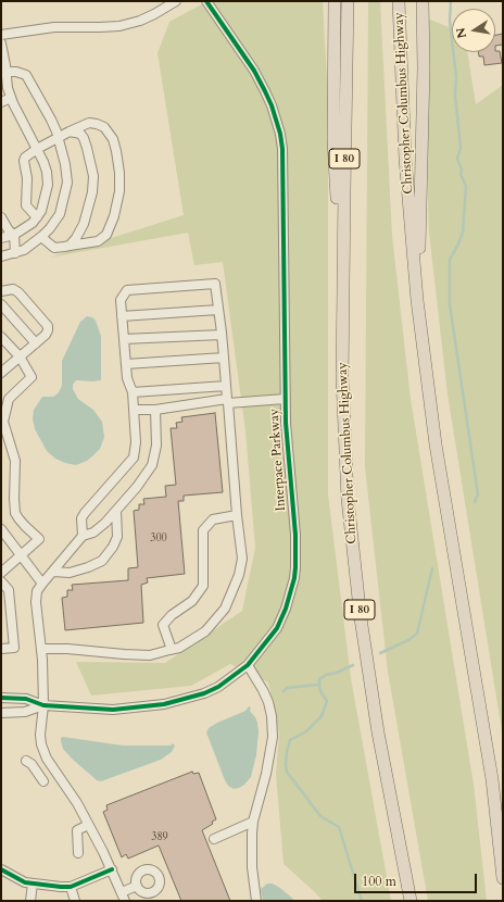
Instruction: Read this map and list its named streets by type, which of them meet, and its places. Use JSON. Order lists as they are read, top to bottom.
{
  "streets": {
    "highway": ["Christopher Columbus Highway", "I 80"],
    "street": ["Interpace Parkway"]
  },
  "house_numbers": ["300", "389"],
  "scale_bar": "100 m",
  "north": "left"
}
